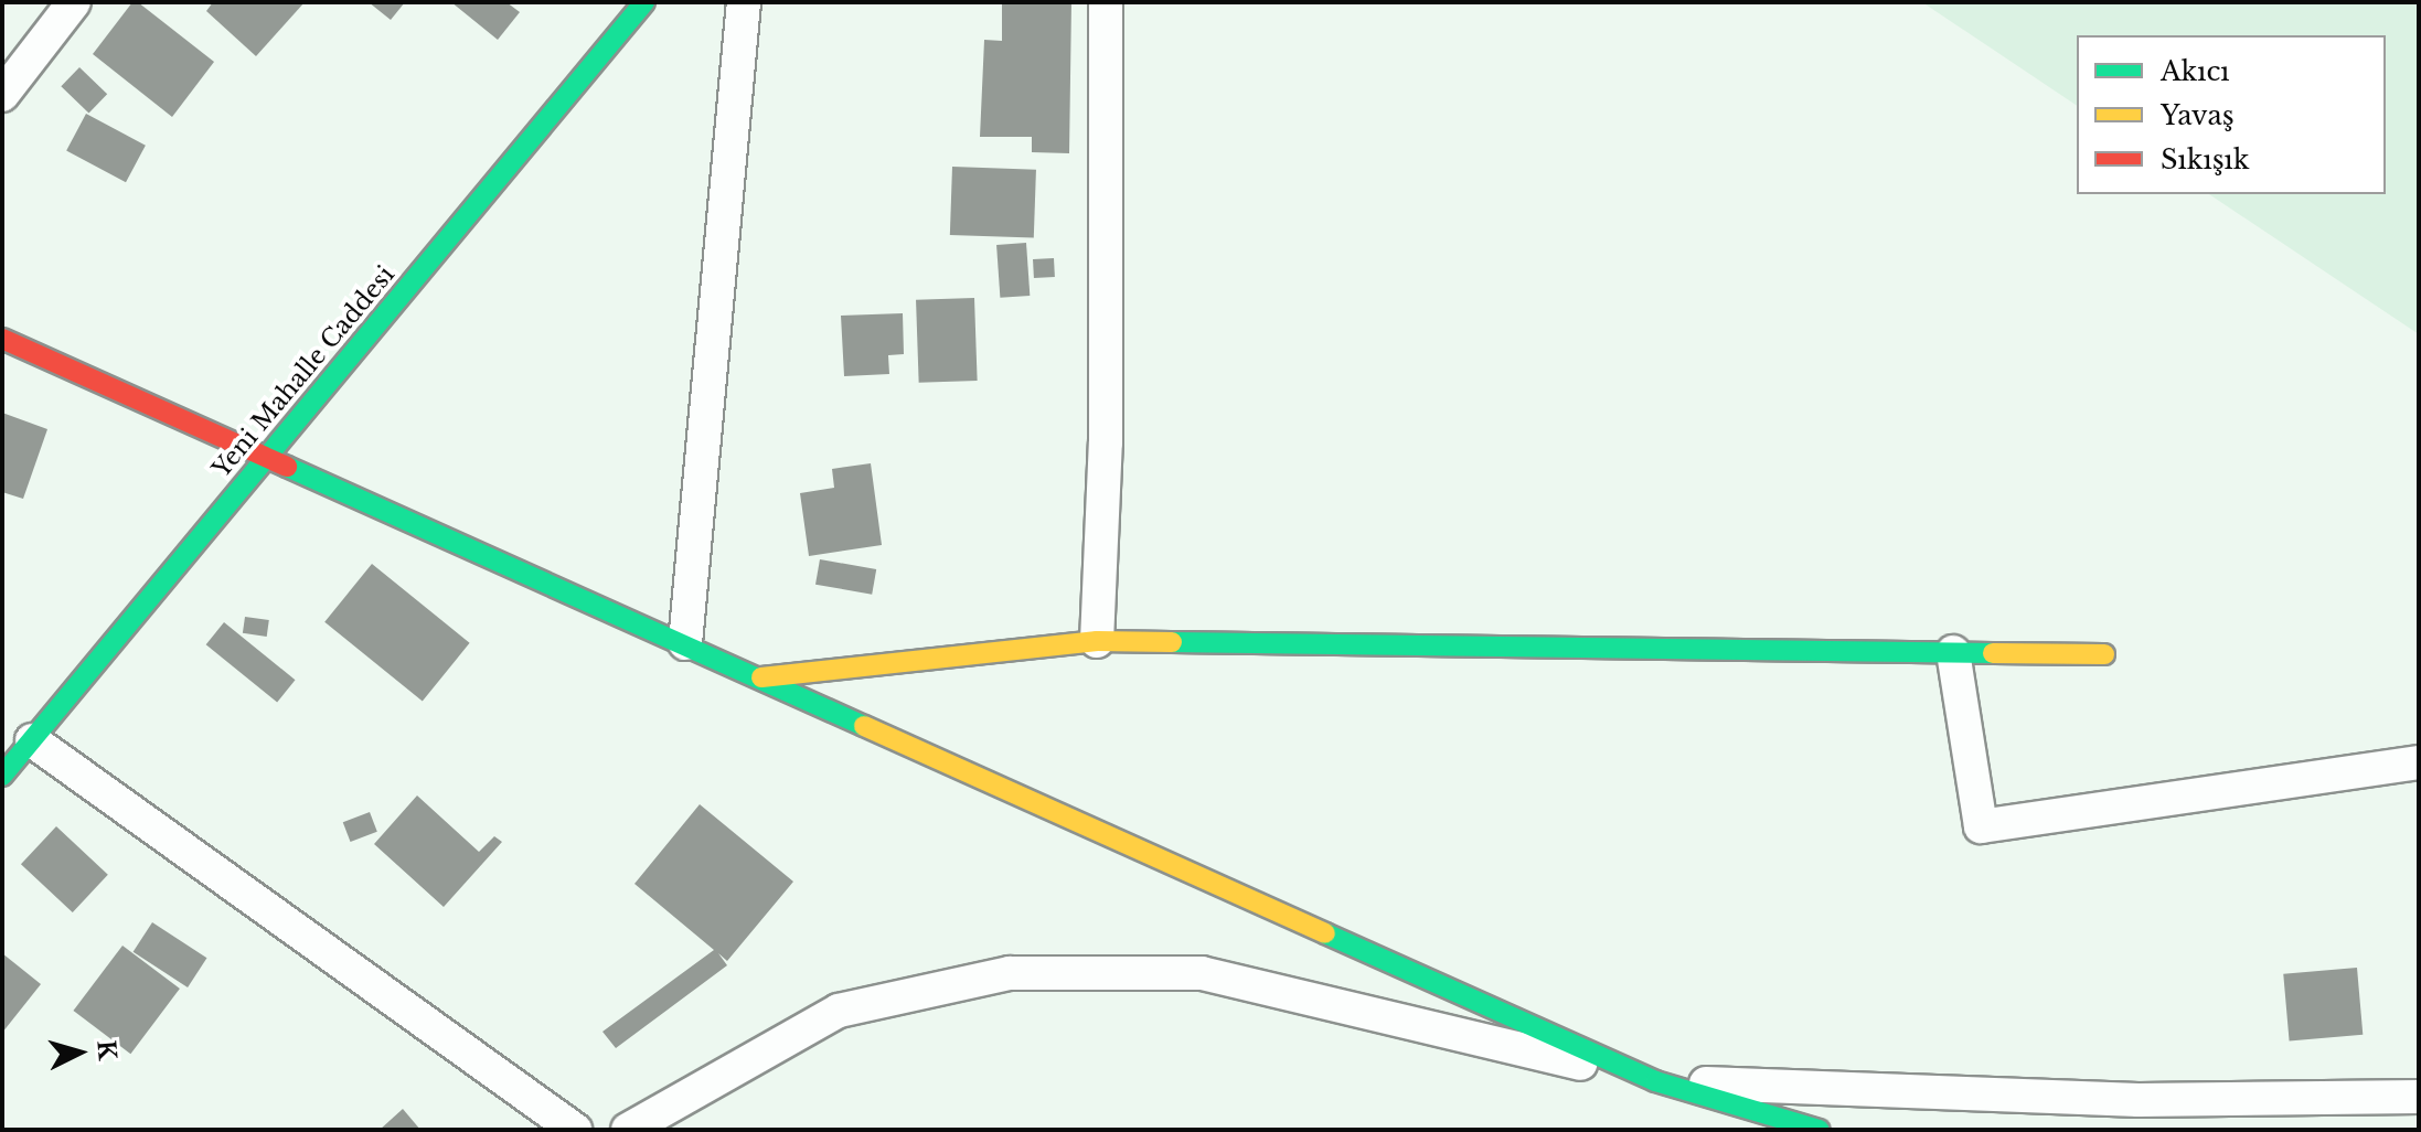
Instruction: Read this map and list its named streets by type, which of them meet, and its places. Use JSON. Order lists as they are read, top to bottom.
{
  "streets": {
    "street": ["Yeni Mahalle Caddesi"]
  },
  "legend": ["Akıcı", "Yavaş", "Sıkışık"],
  "north": "right"
}
